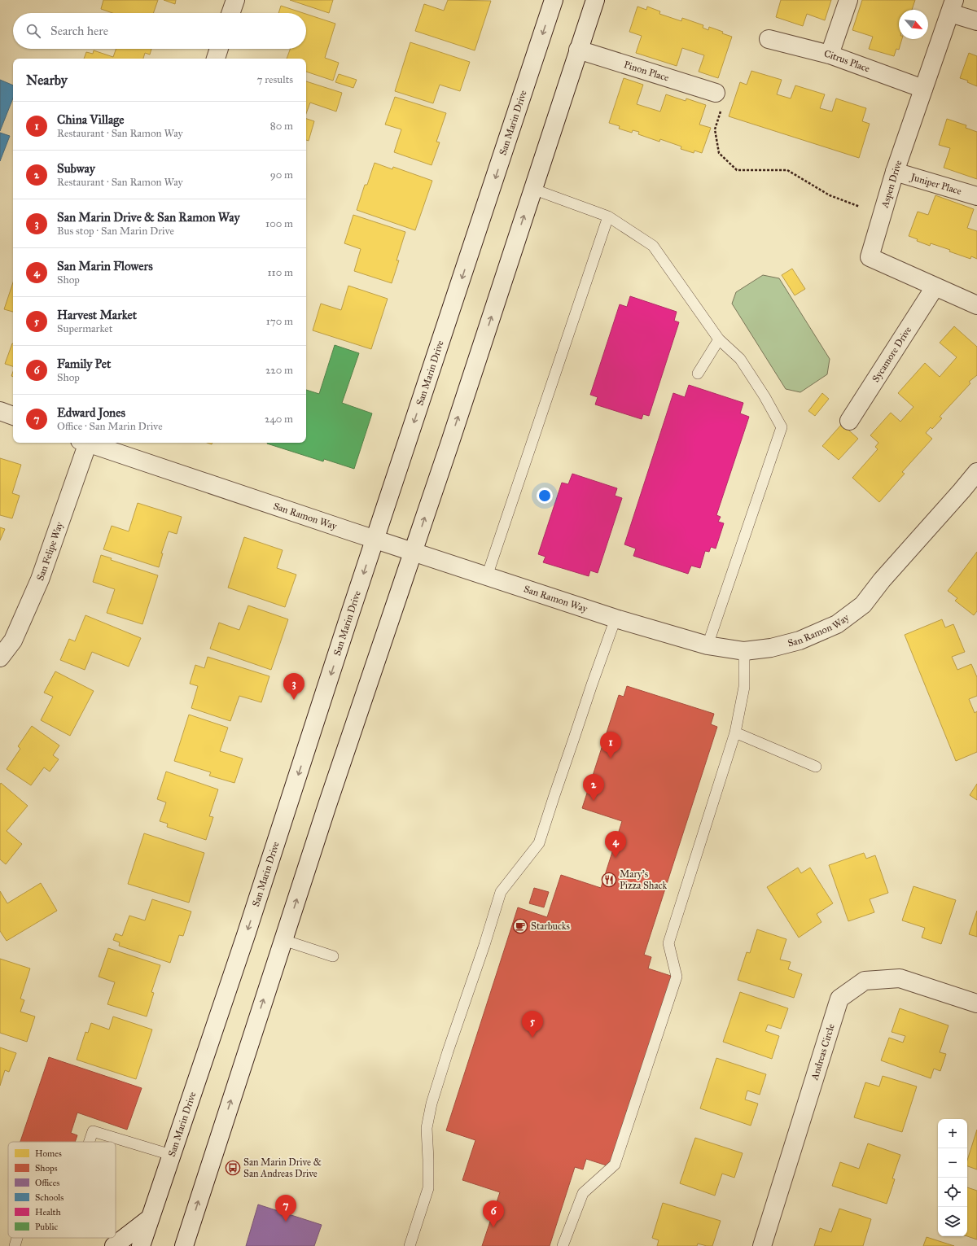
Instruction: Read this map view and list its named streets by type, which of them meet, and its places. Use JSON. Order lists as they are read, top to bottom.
{
  "streets": {
    "street": [
      "Citrus Place",
      "Pinon Place",
      "San Marin Drive",
      "Aspen Drive",
      "Juniper Place",
      "Sycamore Drive",
      "San Ramon Way",
      "San Felipe Way",
      "Andreas Circle"
    ]
  },
  "crossings": [
    ["Citrus Place", "Aspen Drive"],
    ["San Marin Drive", "San Ramon Way"],
    ["Aspen Drive", "Juniper Place"],
    ["Aspen Drive", "Sycamore Drive"]
  ],
  "places": {
    "restaurant": ["Mary's Pizza Shack"],
    "cafe": ["Starbucks"],
    "bus stop": ["San Marin Drive & San Andreas Drive"]
  },
  "legend": [
    "Homes",
    "Shops",
    "Offices",
    "Schools",
    "Health",
    "Public"
  ],
  "north": "bottom right",
  "page": {
    "search": "Search here",
    "heading": ["Nearby", "7 results"],
    "list": [
      {
        "mark": "1",
        "name": "China Village",
        "note": "Restaurant · San Ramon Way",
        "value": "80 m"
      },
      {
        "mark": "2",
        "name": "Subway",
        "note": "Restaurant · San Ramon Way",
        "value": "90 m"
      },
      {
        "mark": "3",
        "name": "San Marin Drive & San Ramon Way",
        "note": "Bus stop · San Marin Drive",
        "value": "100 m"
      },
      {
        "mark": "4",
        "name": "San Marin Flowers",
        "note": "Shop",
        "value": "110 m"
      },
      {
        "mark": "5",
        "name": "Harvest Market",
        "note": "Supermarket",
        "value": "170 m"
      },
      {
        "mark": "6",
        "name": "Family Pet",
        "note": "Shop",
        "value": "220 m"
      },
      {
        "mark": "7",
        "name": "Edward Jones",
        "note": "Office · San Marin Drive",
        "value": "240 m"
      }
    ],
    "pins": [
      "3",
      "1",
      "2",
      "4",
      "5",
      "7",
      "6"
    ],
    "map_buttons": ["+", "−"]
  }
}
